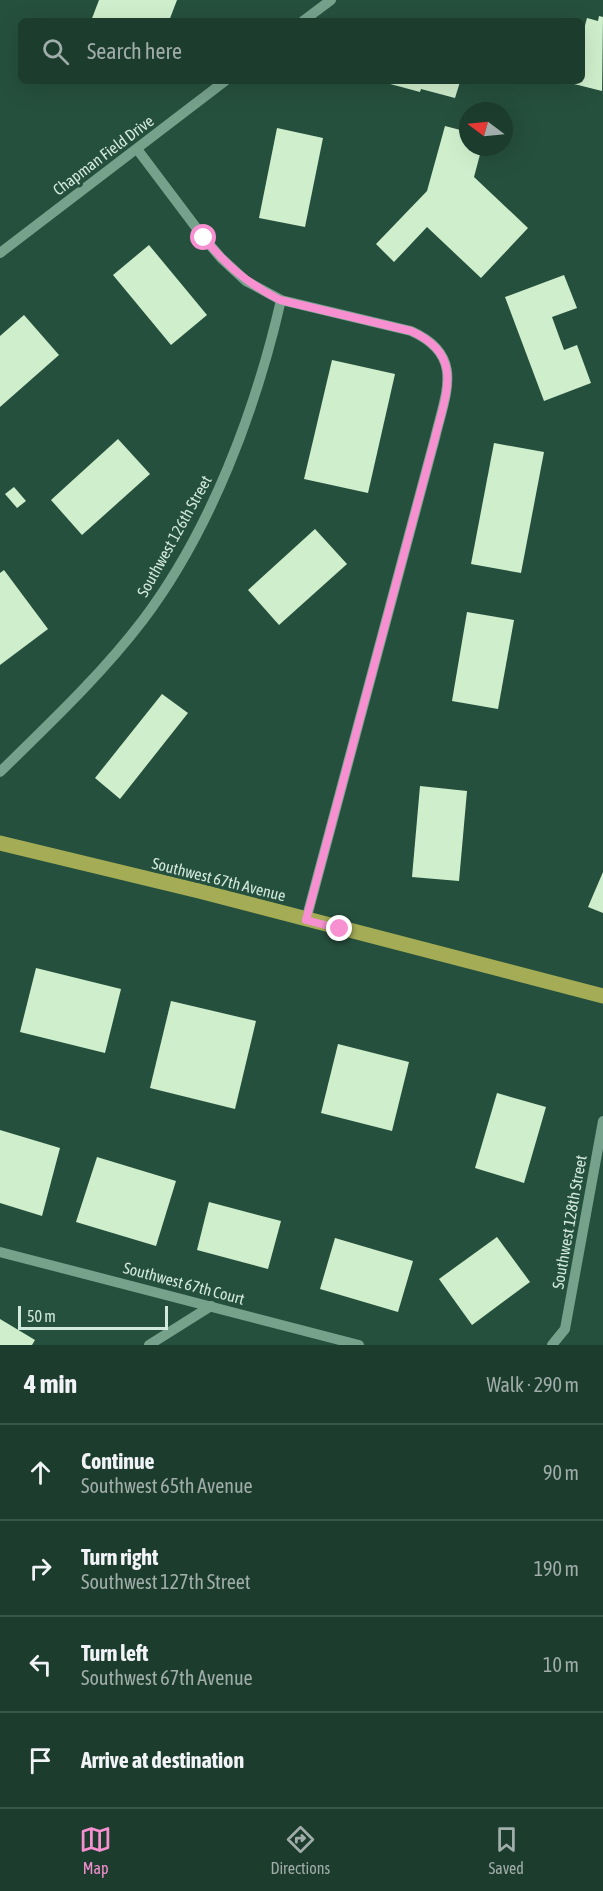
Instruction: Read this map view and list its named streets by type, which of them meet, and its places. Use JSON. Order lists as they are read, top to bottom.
{
  "streets": {
    "main road": ["Southwest 67th Avenue"],
    "street": [
      "Chapman Field Drive",
      "Southwest 126th Street",
      "Southwest 128th Street",
      "Southwest 67th Court"
    ]
  },
  "scale_bar": "50 m",
  "north": "left",
  "page": {
    "search": "Search here",
    "scale": "50 m",
    "heading": ["4 min", "Walk · 290 m"],
    "list": [
      ["Continue", "Southwest 65th Avenue", "90 m"],
      ["Turn right", "Southwest 127th Street", "190 m"],
      ["Turn left", "Southwest 67th Avenue", "10 m"],
      "Arrive at destination"
    ],
    "nav": ["Map", "Directions", "Saved"]
  }
}
